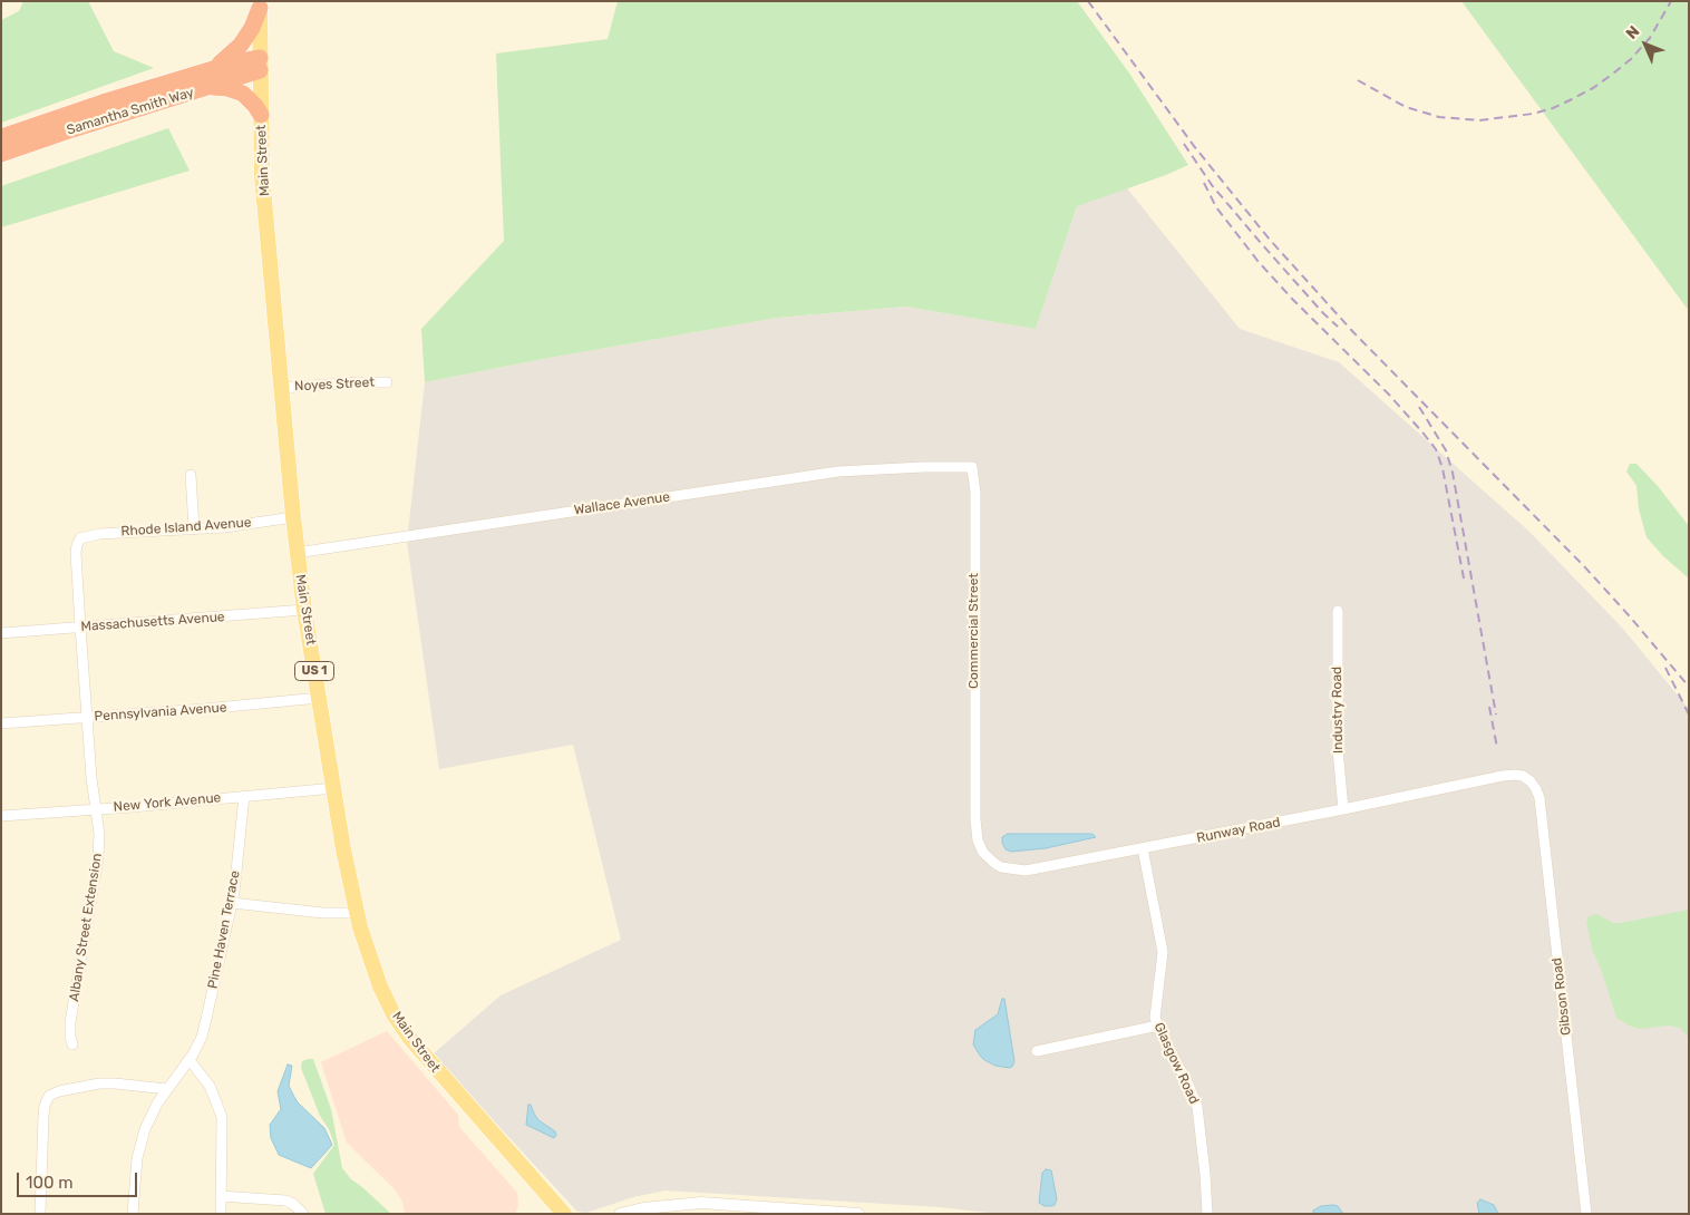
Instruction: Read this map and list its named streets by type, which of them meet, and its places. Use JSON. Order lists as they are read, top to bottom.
{
  "streets": {
    "highway": ["Samantha Smith Way"],
    "main road": ["Main Street", "US 1"],
    "street": [
      "Noyes Street",
      "Wallace Avenue",
      "Rhode Island Avenue",
      "Massachusetts Avenue",
      "Commercial Street",
      "Industry Road",
      "Pennsylvania Avenue",
      "New York Avenue",
      "Runway Road",
      "Albany Street Extension",
      "Pine Haven Terrace",
      "Gibson Road",
      "Glasgow Road"
    ]
  },
  "crossings": [
    ["Samantha Smith Way", "Main Street"],
    ["Main Street", "Noyes Street"],
    ["Main Street", "Wallace Avenue"],
    ["Main Street", "Rhode Island Avenue"],
    ["Main Street", "Massachusetts Avenue"],
    ["Main Street", "Pennsylvania Avenue"],
    ["Main Street", "New York Avenue"],
    ["Wallace Avenue", "Commercial Street"],
    ["Rhode Island Avenue", "Albany Street Extension"],
    ["Massachusetts Avenue", "Albany Street Extension"],
    ["Commercial Street", "Runway Road"],
    ["Industry Road", "Runway Road"],
    ["Pennsylvania Avenue", "Albany Street Extension"],
    ["New York Avenue", "Albany Street Extension"],
    ["New York Avenue", "Pine Haven Terrace"],
    ["Runway Road", "Gibson Road"],
    ["Runway Road", "Glasgow Road"]
  ],
  "scale_bar": "100 m",
  "north": "top left"
}
